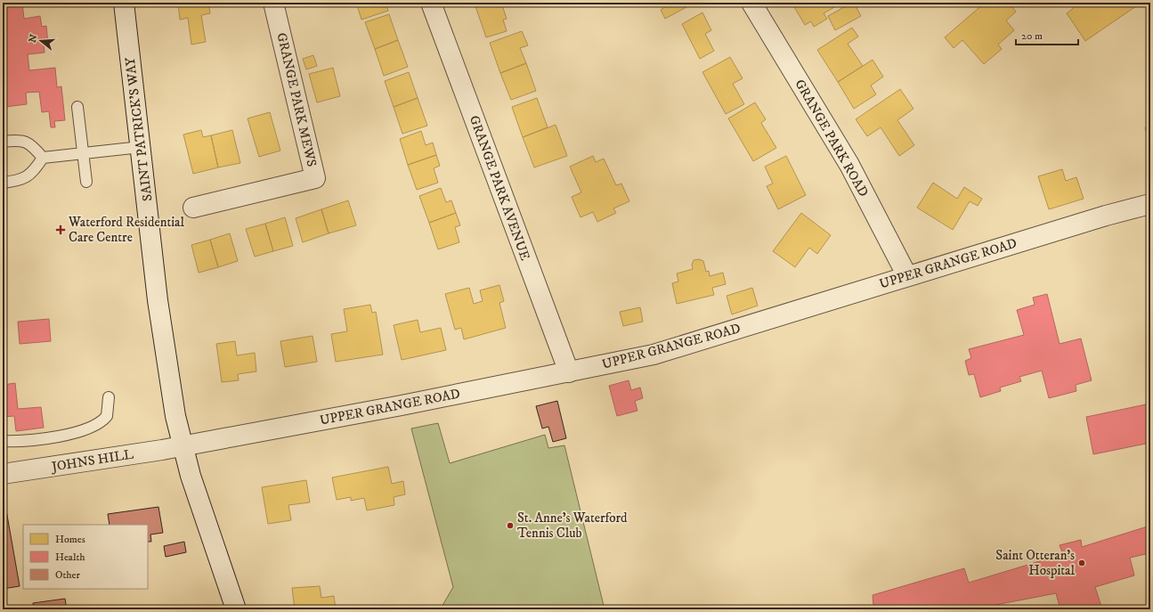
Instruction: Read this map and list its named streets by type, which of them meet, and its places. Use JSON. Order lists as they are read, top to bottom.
{
  "streets": {
    "street": [
      "GRANGE PARK MEWS",
      "SAINT PATRICK'S WAY",
      "GRANGE PARK ROAD",
      "GRANGE PARK AVENUE",
      "UPPER GRANGE ROAD",
      "JOHNS HILL"
    ]
  },
  "crossings": [
    ["SAINT PATRICK'S WAY", "UPPER GRANGE ROAD"],
    ["SAINT PATRICK'S WAY", "JOHNS HILL"],
    ["GRANGE PARK ROAD", "UPPER GRANGE ROAD"],
    ["GRANGE PARK AVENUE", "UPPER GRANGE ROAD"],
    ["UPPER GRANGE ROAD", "JOHNS HILL"]
  ],
  "places": {
    "health": ["Waterford Residential Care Centre"],
    "other": ["St. Anne's Waterford Tennis Club", "Saint Otteran's Hospital"]
  },
  "legend": ["Homes", "Health", "Other"],
  "scale_bar": "20 m",
  "north": "left"
}
